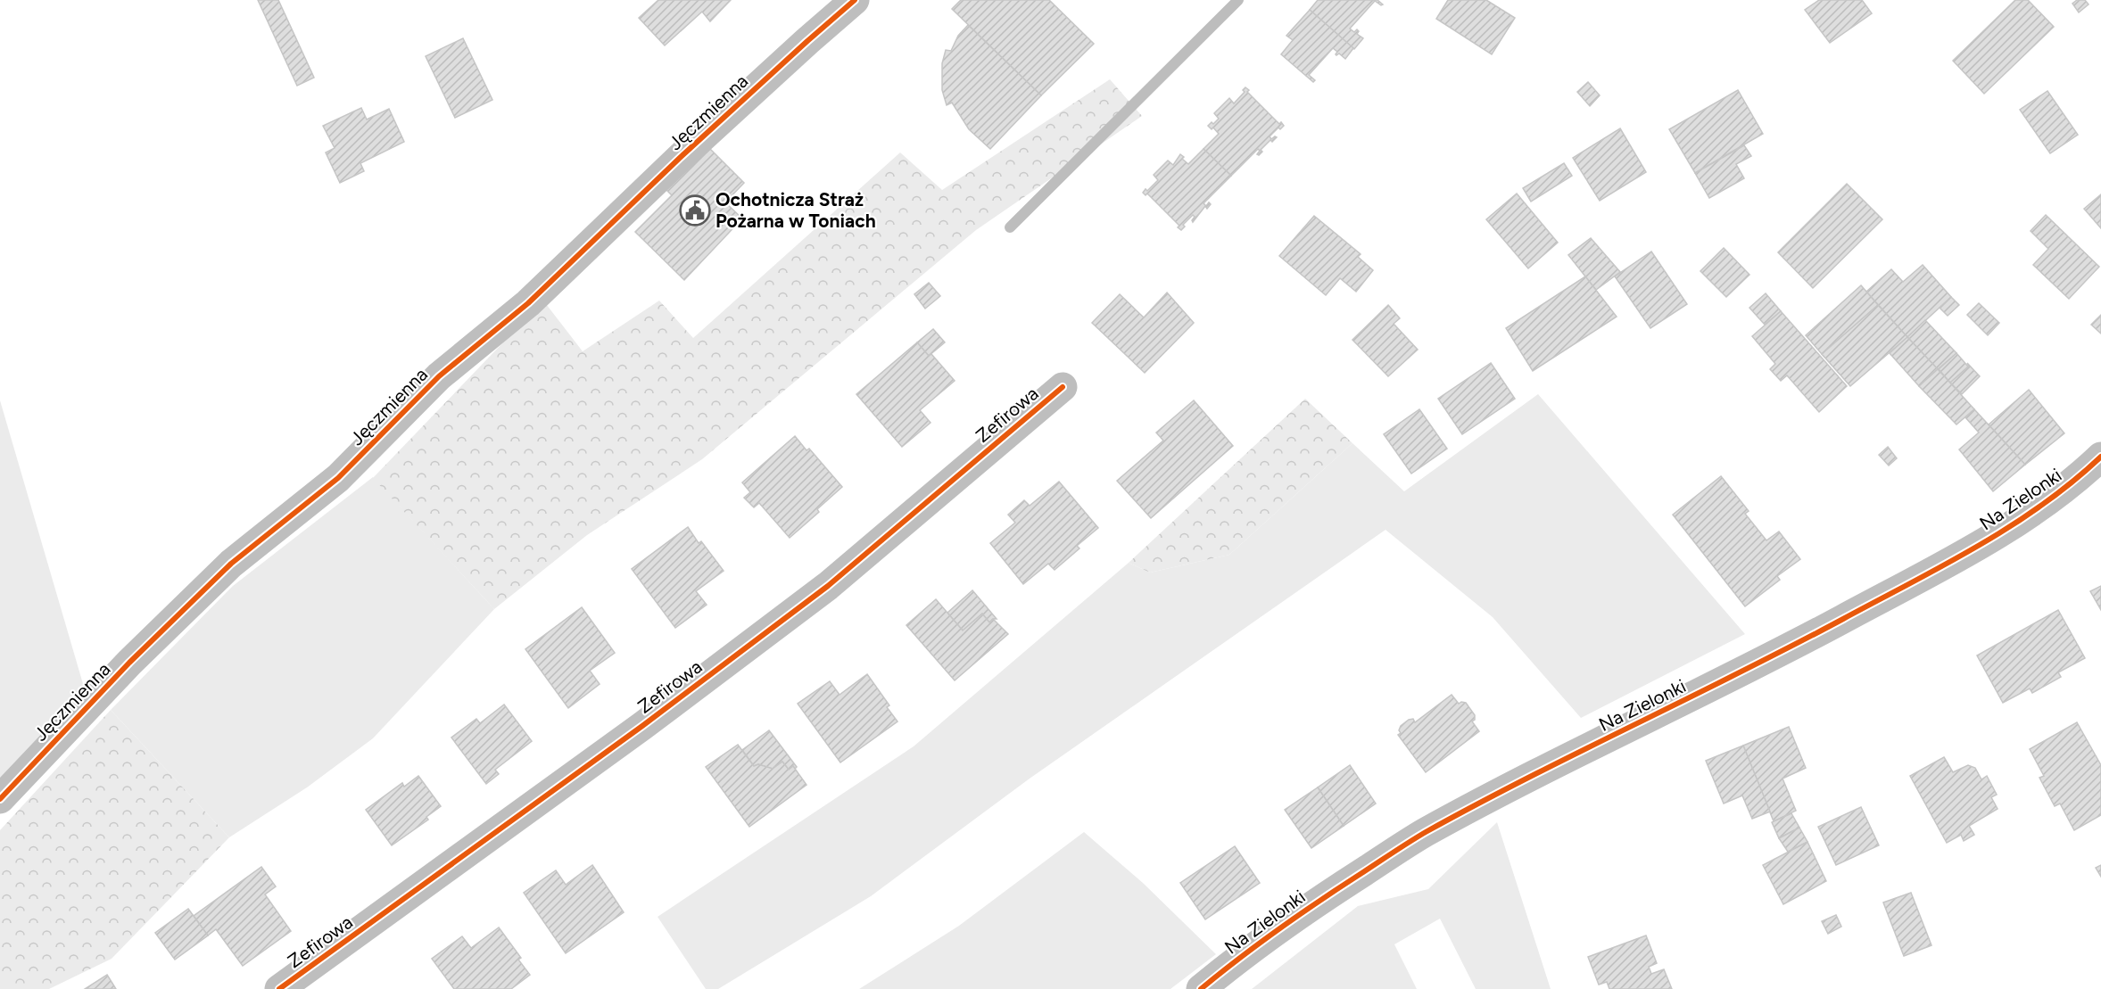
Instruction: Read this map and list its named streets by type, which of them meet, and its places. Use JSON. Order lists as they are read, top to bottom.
{
  "streets": {
    "street": ["Jęczmienna", "Zefirowa", "Na Zielonki"]
  },
  "places": {
    "public building": ["Ochotnicza Straż Pożarna w Toniach"]
  }
}
